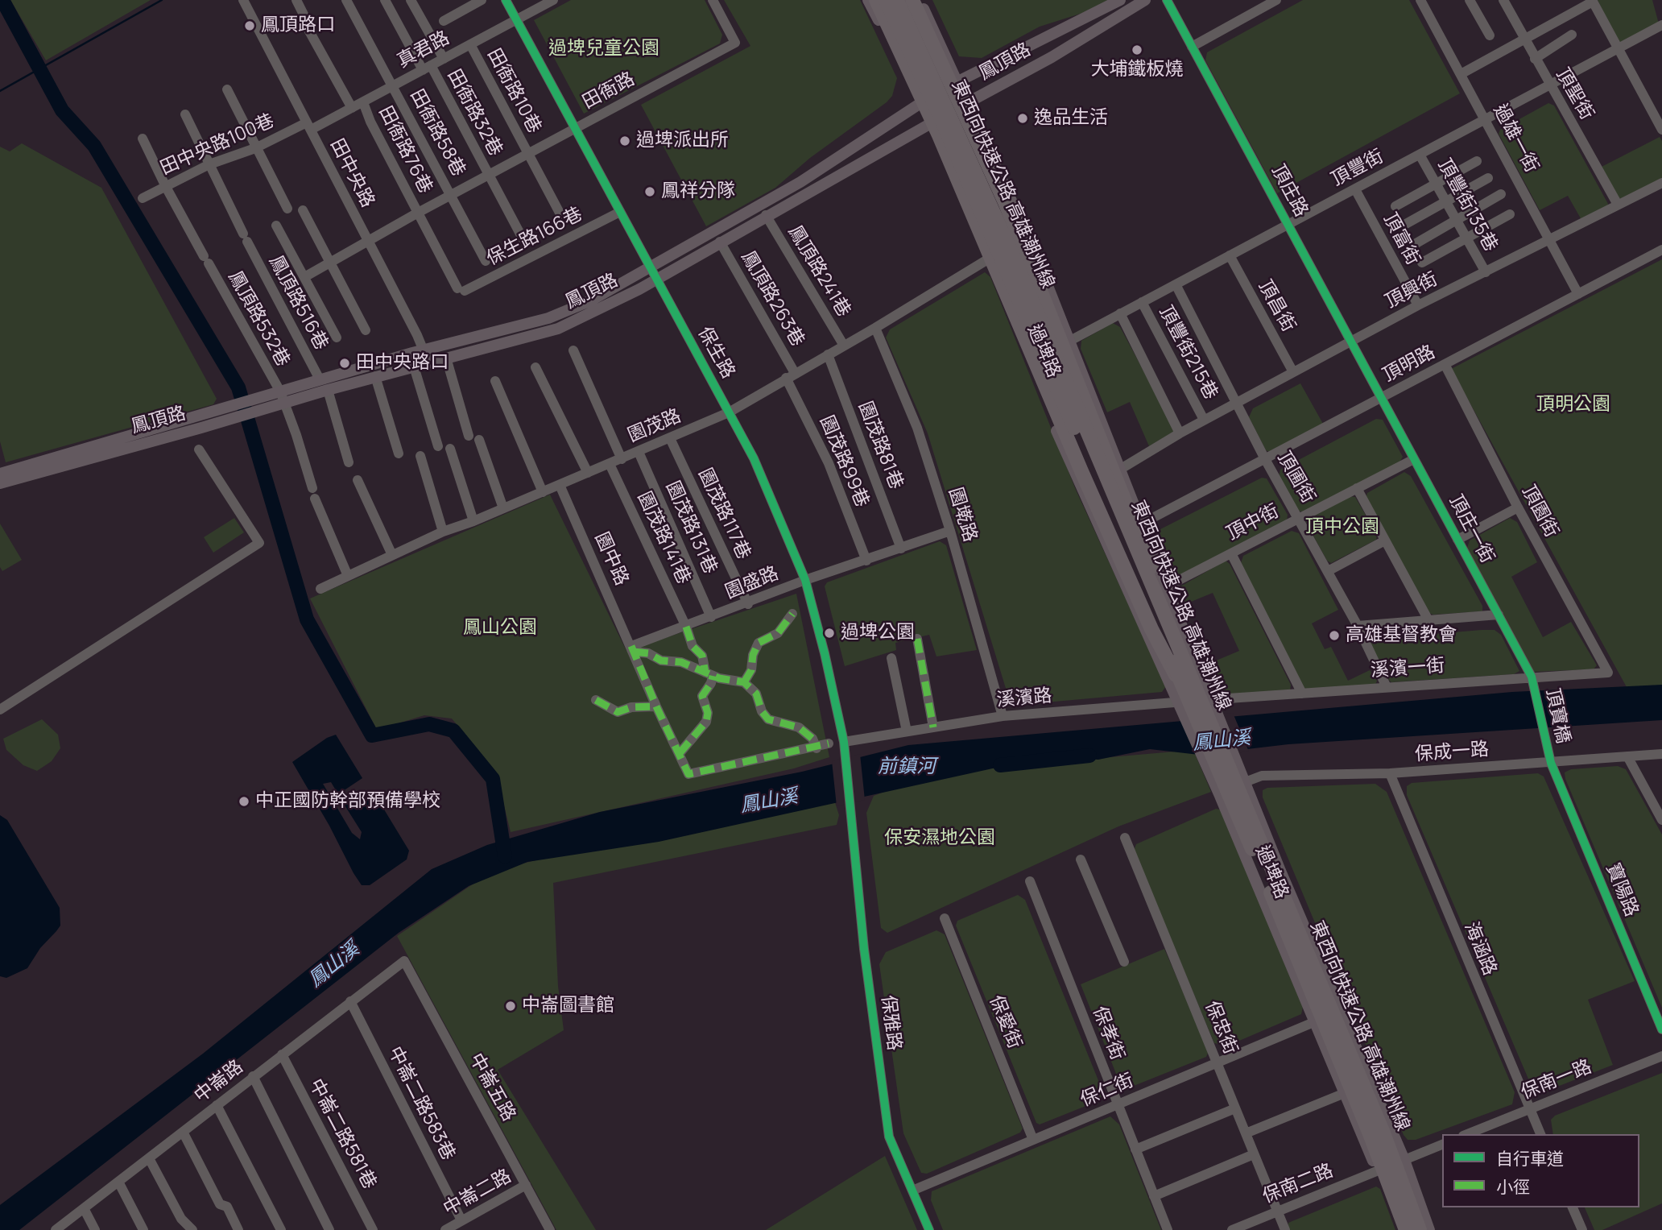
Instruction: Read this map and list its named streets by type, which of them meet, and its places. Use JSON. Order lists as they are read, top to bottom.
{
  "streets": {
    "highway": ["東西向快速公路 高雄潮州線"],
    "main road": ["鳳頂路", "過埤路"],
    "street": [
      "真君路",
      "田衙路10巷",
      "田衙路",
      "頂聖街",
      "田衙路32巷",
      "田衙路58巷",
      "過雄一街",
      "田中央路100巷",
      "田衙路76巷",
      "頂豐街",
      "田中央路",
      "頂庄路",
      "頂豐街135巷",
      "保生路166巷",
      "頂富街",
      "鳳頂路241巷",
      "頂興街",
      "鳳頂路263巷",
      "鳳頂路516巷",
      "頂昌街",
      "鳳頂路532巷",
      "保生路",
      "頂豐街215巷",
      "頂明路",
      "園茂路",
      "園茂路81巷",
      "園茂路99巷",
      "頂圃街",
      "頂園街",
      "園茂路117巷",
      "園墘路",
      "頂中街",
      "園茂路131巷",
      "頂庄一街",
      "園茂路141巷",
      "園中路",
      "園盛路",
      "溪濱一街",
      "溪濱路",
      "頂寶橋",
      "保成一路",
      "寶陽路",
      "海涵路",
      "保愛街",
      "保雅路",
      "保忠街",
      "保孝街",
      "保南一路",
      "中崙路",
      "中崙五路",
      "保仁街",
      "中崙二路583巷",
      "中崙二路581巷",
      "保南二路",
      "中崙二路"
    ]
  },
  "crossings": [
    ["真君路", "田衙路10巷"],
    ["真君路", "田衙路32巷"],
    ["真君路", "田衙路58巷"],
    ["真君路", "田中央路100巷"],
    ["真君路", "田衙路76巷"],
    ["真君路", "田中央路"],
    ["真君路", "保生路"],
    ["鳳頂路", "田中央路"],
    ["鳳頂路", "鳳頂路241巷"],
    ["鳳頂路", "鳳頂路263巷"],
    ["鳳頂路", "鳳頂路516巷"],
    ["鳳頂路", "鳳頂路532巷"],
    ["鳳頂路", "過埤路"],
    ["鳳頂路", "保生路"],
    ["田衙路10巷", "田衙路"],
    ["田衙路", "田衙路32巷"],
    ["田衙路", "田衙路58巷"],
    ["田衙路", "田衙路76巷"],
    ["田衙路", "田中央路"],
    ["田衙路", "保生路"],
    ["頂聖街", "頂豐街"],
    ["頂聖街", "頂興街"],
    ["過雄一街", "頂豐街"],
    ["過雄一街", "頂興街"],
    ["過雄一街", "頂明路"],
    ["田中央路100巷", "田中央路"],
    ["田中央路100巷", "鳳頂路516巷"],
    ["田中央路100巷", "鳳頂路532巷"],
    ["田衙路76巷", "保生路166巷"],
    ["頂豐街", "頂庄路"],
    ["頂豐街", "頂豐街135巷"],
    ["頂豐街", "頂富街"],
    ["頂豐街", "頂昌街"],
    ["頂豐街", "過埤路"],
    ["頂豐街", "頂豐街215巷"],
    ["頂豐街", "頂圃街"],
    ["東西向快速公路 高雄潮州線", "過埤路"],
    ["東西向快速公路 高雄潮州線", "溪濱路"],
    ["頂庄路", "頂興街"],
    ["頂庄路", "頂明路"],
    ["頂庄路", "頂庄一街"],
    ["頂豐街135巷", "頂興街"],
    ["保生路166巷", "保生路"],
    ["頂富街", "頂興街"],
    ["鳳頂路241巷", "園茂路"],
    ["頂興街", "頂昌街"],
    ["頂興街", "過埤路"],
    ["頂興街", "頂豐街215巷"],
    ["頂興街", "頂圃街"],
    ["鳳頂路263巷", "園茂路"],
    ["鳳頂路263巷", "園茂路99巷"],
    ["過埤路", "頂明路"],
    ["過埤路", "園茂路"],
    ["過埤路", "頂中街"],
    ["過埤路", "溪濱一街"],
    ["過埤路", "溪濱路"],
    ["過埤路", "保成一路"],
    ["過埤路", "保仁街"],
    ["過埤路", "保南二路"],
    ["保生路", "園茂路"],
    ["保生路", "園盛路"],
    ["保生路", "溪濱路"],
    ["保生路", "保雅路"],
    ["頂明路", "頂圃街"],
    ["頂明路", "頂園街"],
    ["頂明路", "頂庄一街"],
    ["園茂路", "園茂路81巷"],
    ["園茂路", "園茂路99巷"],
    ["園茂路", "園茂路117巷"],
    ["園茂路", "園墘路"],
    ["園茂路", "園茂路131巷"],
    ["園茂路", "園茂路141巷"],
    ["園茂路", "園中路"],
    ["園茂路81巷", "園盛路"],
    ["園茂路99巷", "園盛路"],
    ["頂圃街", "頂中街"],
    ["頂圃街", "溪濱一街"],
    ["頂園街", "溪濱一街"],
    ["園茂路117巷", "園盛路"],
    ["園墘路", "園盛路"],
    ["園墘路", "溪濱路"],
    ["頂中街", "頂庄一街"],
    ["園茂路131巷", "園盛路"],
    ["頂庄一街", "溪濱一街"],
    ["頂庄一街", "頂寶橋"],
    ["園茂路141巷", "園盛路"],
    ["園中路", "園盛路"],
    ["溪濱一街", "溪濱路"],
    ["溪濱一街", "頂寶橋"],
    ["溪濱路", "保雅路"],
    ["頂寶橋", "保成一路"],
    ["頂寶橋", "寶陽路"],
    ["保成一路", "寶陽路"],
    ["保成一路", "海涵路"],
    ["海涵路", "保南一路"],
    ["保愛街", "保仁街"],
    ["保雅路", "保仁街"],
    ["保忠街", "保仁街"],
    ["保忠街", "保南二路"],
    ["保孝街", "保仁街"],
    ["中崙路", "中崙五路"],
    ["中崙路", "中崙二路583巷"],
    ["中崙路", "中崙二路581巷"],
    ["中崙五路", "中崙二路"],
    ["中崙二路583巷", "中崙二路"]
  ],
  "water": ["鳳山溪", "前鎮河"],
  "parks": [
    "過埤兒童公園",
    "頂明公園",
    "頂中公園",
    "鳳山公園",
    "保安濕地公園"
  ],
  "places": [
    "鳳頂路口",
    "大埔鐵板燒",
    "逸品生活",
    "過埤派出所",
    "鳳祥分隊",
    "田中央路口",
    "過埤公園",
    "高雄基督教會",
    "中正國防幹部預備學校",
    "中崙圖書館"
  ],
  "legend": ["自行車道", "小徑"]
}
